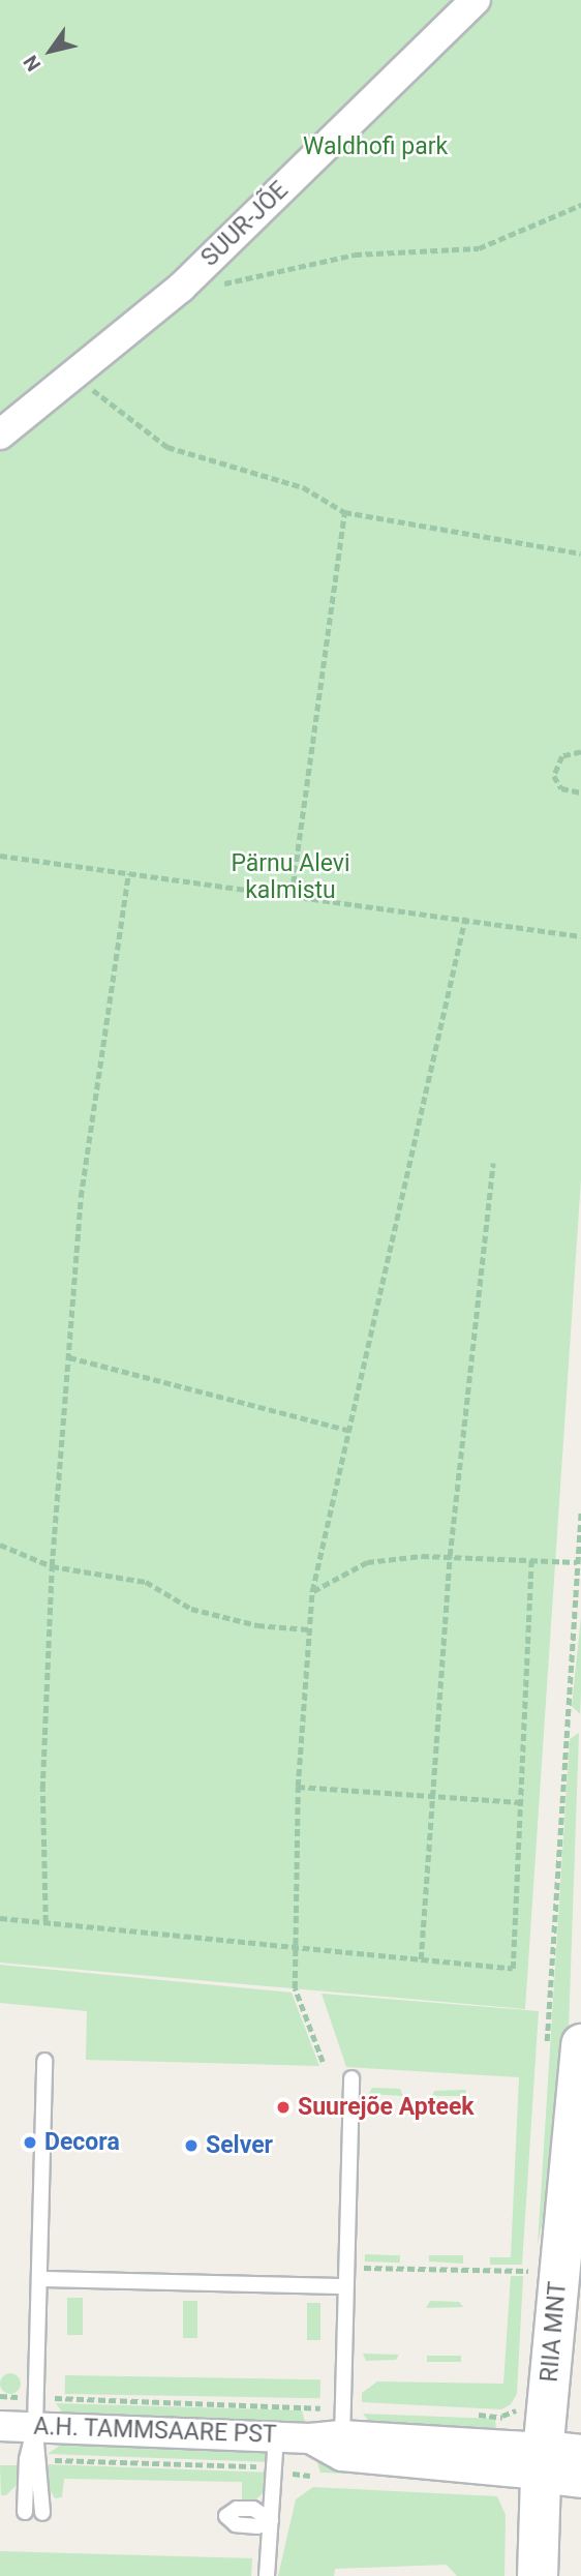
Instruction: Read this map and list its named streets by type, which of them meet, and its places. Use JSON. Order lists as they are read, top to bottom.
{
  "streets": {
    "main road": ["RIIA MNT"],
    "street": ["SUUR-JÕE", "A.H. TAMMSAARE PST"]
  },
  "crossings": [
    ["RIIA MNT", "A.H. TAMMSAARE PST"]
  ],
  "parks": ["Waldhofi park", "Pärnu Alevi kalmistu"],
  "places": ["Suurejõe Apteek", "Decora", "Selver"],
  "north": "bottom left"
}
